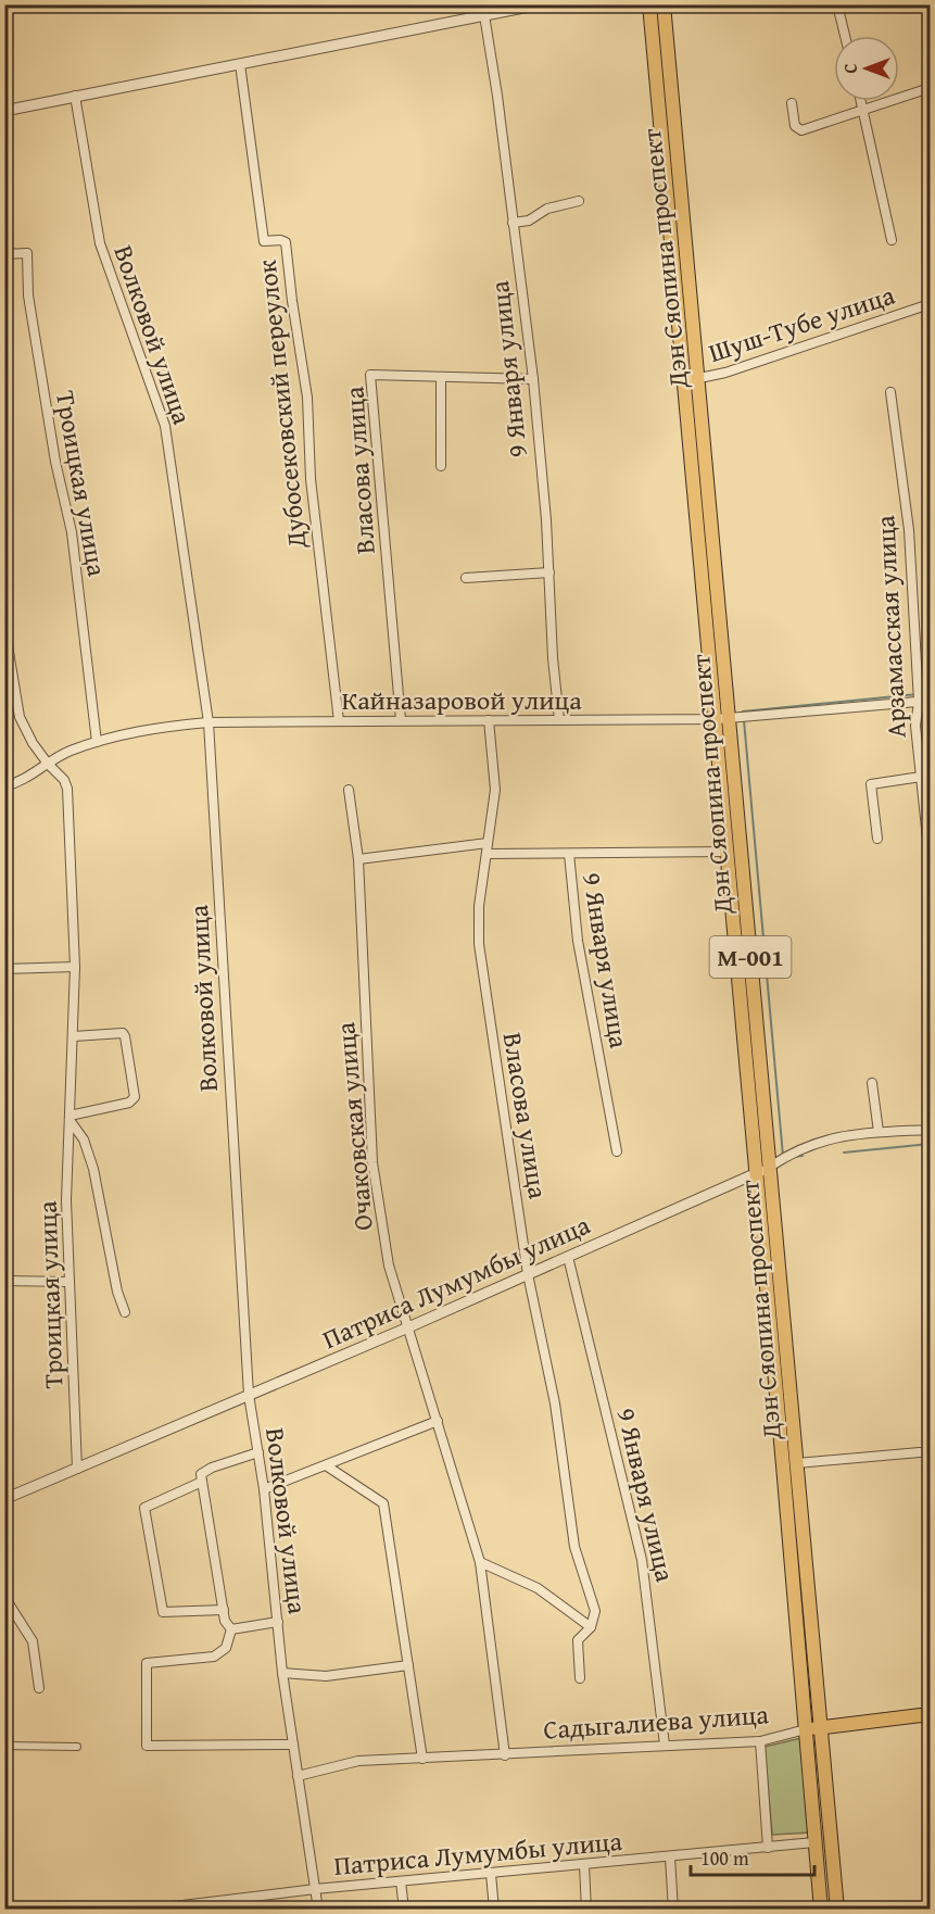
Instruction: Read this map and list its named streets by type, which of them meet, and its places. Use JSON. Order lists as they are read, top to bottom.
{
  "streets": {
    "main road": ["Дэн Сяопина проспект", "M-001", "Садыгалиева улица"],
    "street": [
      "Шуш-Тубе улица",
      "Волковой улица",
      "9 Января улица",
      "Дубосековский переулок",
      "Власова улица",
      "Троицкая улица",
      "Арзамасская улица",
      "Кайназаровой улица",
      "Очаковская улица",
      "Патриса Лумумбы улица"
    ]
  },
  "crossings": [
    ["Дэн Сяопина проспект", "Шуш-Тубе улица"],
    ["Дэн Сяопина проспект", "Кайназаровой улица"],
    ["Дэн Сяопина проспект", "Патриса Лумумбы улица"],
    ["Дэн Сяопина проспект", "Садыгалиева улица"],
    ["Волковой улица", "Кайназаровой улица"],
    ["Волковой улица", "Патриса Лумумбы улица"],
    ["Волковой улица", "Садыгалиева улица"],
    ["9 Января улица", "Власова улица"],
    ["9 Января улица", "Кайназаровой улица"],
    ["9 Января улица", "Патриса Лумумбы улица"],
    ["9 Января улица", "Садыгалиева улица"],
    ["Дубосековский переулок", "Кайназаровой улица"],
    ["Власова улица", "Кайназаровой улица"],
    ["Власова улица", "Патриса Лумумбы улица"],
    ["Троицкая улица", "Кайназаровой улица"],
    ["Троицкая улица", "Патриса Лумумбы улица"],
    ["Арзамасская улица", "Кайназаровой улица"],
    ["Очаковская улица", "Патриса Лумумбы улица"],
    ["Очаковская улица", "Садыгалиева улица"]
  ],
  "scale_bar": "100 m",
  "north": "left"
}
